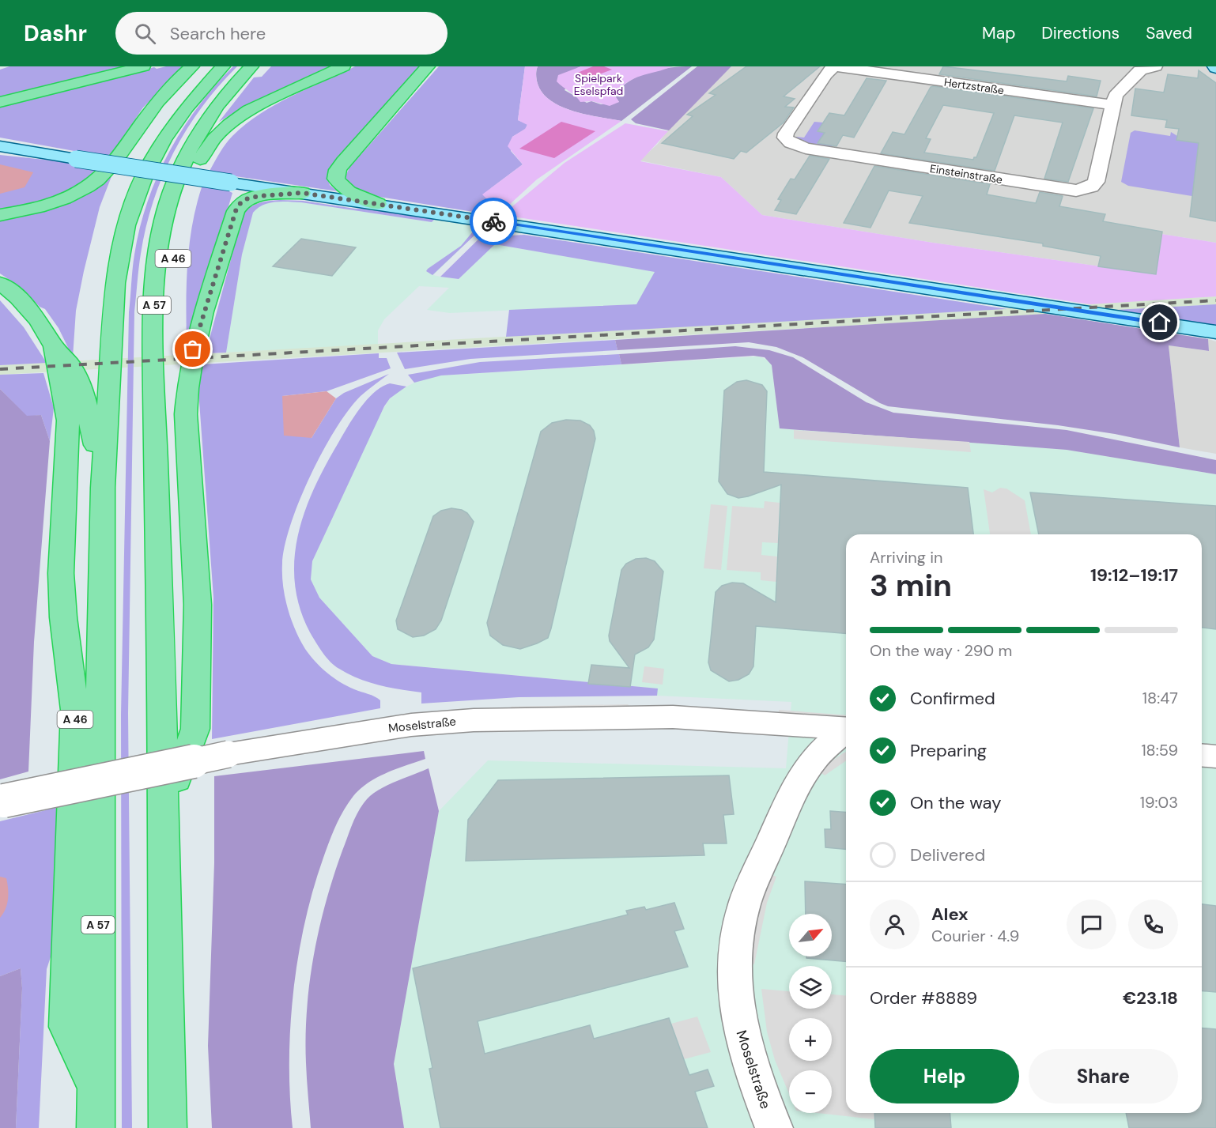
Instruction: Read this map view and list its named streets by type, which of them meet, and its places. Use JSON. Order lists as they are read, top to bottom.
{
  "streets": {
    "highway": ["A 46", "A 57"],
    "street": ["Hertzstraße", "Einsteinstraße", "Moselstraße"]
  },
  "crossings": [
    ["Hertzstraße", "Einsteinstraße"],
    ["A 46", "A 57"]
  ],
  "parks": ["Spielpark Eselspfad"],
  "north": "top right",
  "page": {
    "header": "Dashr",
    "search": "Search here",
    "nav": ["Map", "Directions", "Saved"],
    "heading": ["3 min", "Arriving in", "19:12–19:17"],
    "panel": [
      "Alex",
      "Courier · 4.9",
      "Order #8889",
      "€23.18"
    ],
    "bar": "On the way · 290 m",
    "list": [
      ["Confirmed", "18:47"],
      ["Preparing", "18:59"],
      ["On the way", "19:03"],
      "Delivered"
    ],
    "map_buttons": ["+", "−"],
    "buttons": ["Help", "Share"]
  }
}
